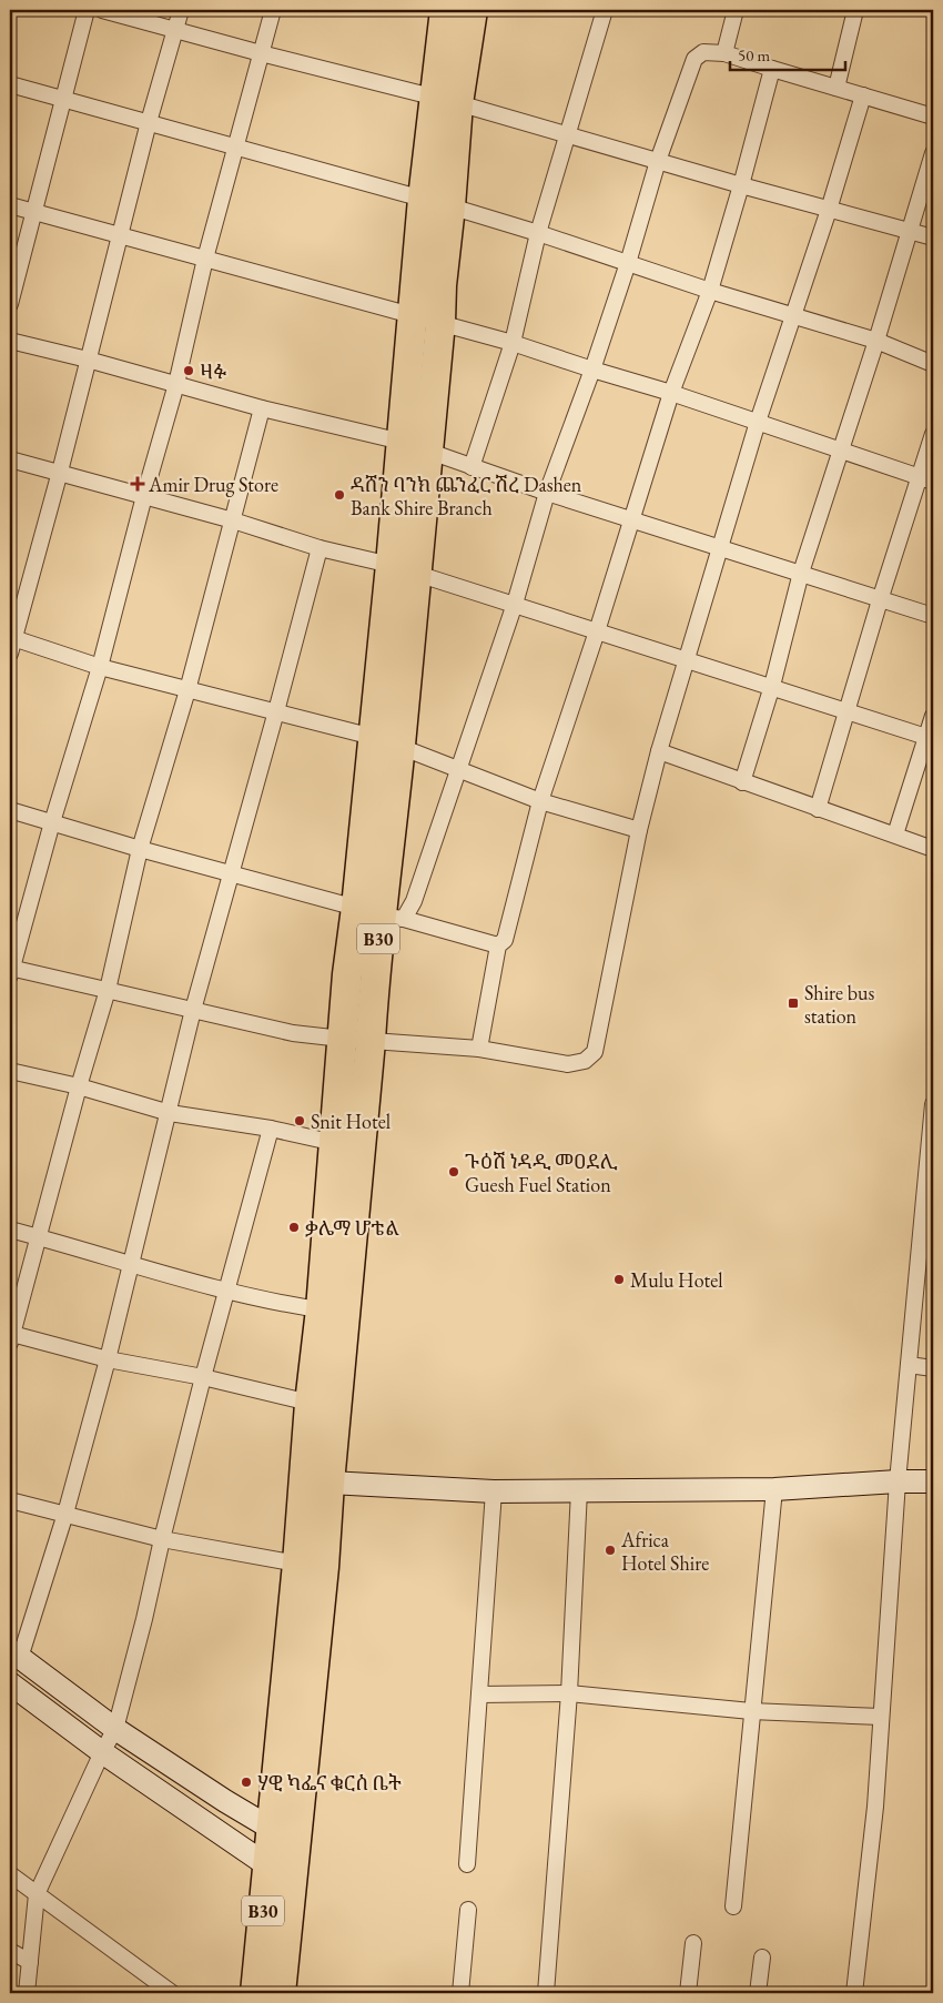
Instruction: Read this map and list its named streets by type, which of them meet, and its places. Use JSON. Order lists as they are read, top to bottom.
{
  "streets": {
    "highway": ["B30"]
  },
  "places": {
    "other": [
      "ዛፉ",
      "ዳሸን ባንክ ጨንፈር ሽረ Dashen Bank Shire Branch",
      "Snit Hotel",
      "ጉዕሽ ነዳዲ መዐደሊ Guesh Fuel Station",
      "ቃሌማ ሆቴል",
      "Mulu Hotel",
      "Africa Hotel Shire",
      "ሃዊ ካፌና ቁርስ ቤት"
    ],
    "health": ["Amir Drug Store"],
    "transit": ["Shire bus station"]
  },
  "scale_bar": "50 m"
}
